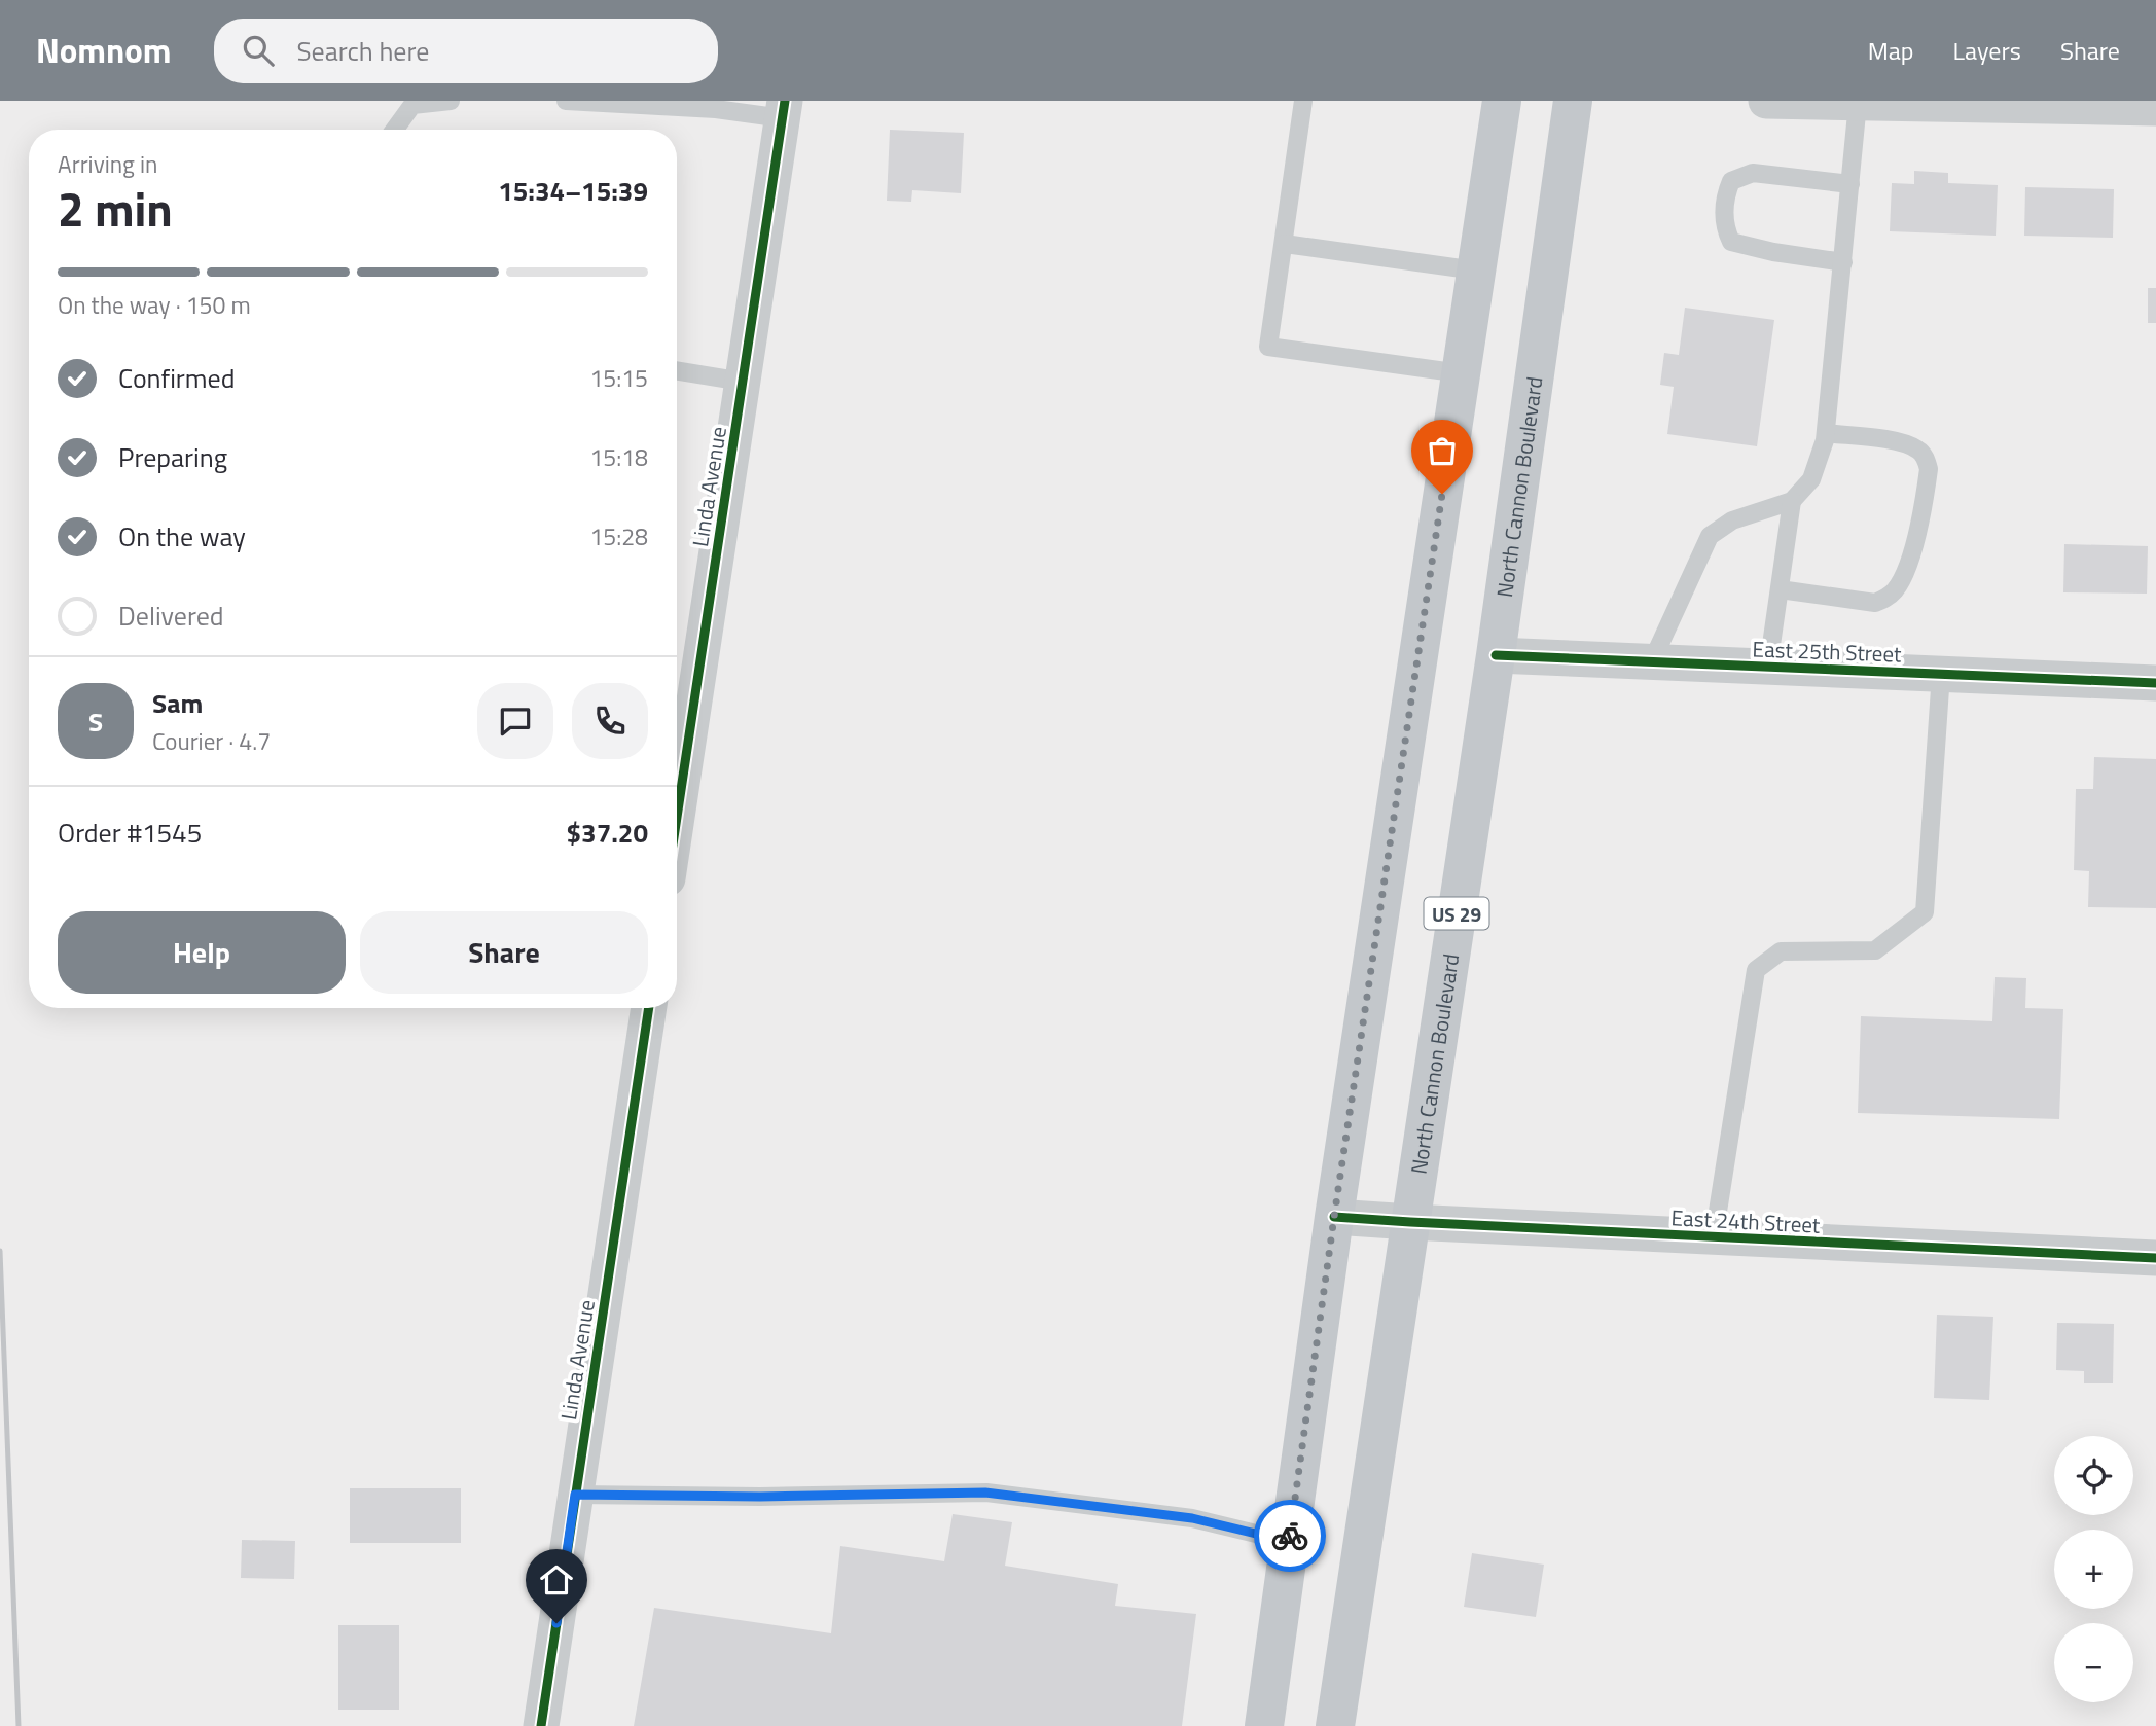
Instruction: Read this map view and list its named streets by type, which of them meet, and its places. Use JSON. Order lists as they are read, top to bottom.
{
  "streets": {
    "main road": ["North Cannon Boulevard", "US 29"],
    "street": ["Linda Avenue", "East 25th Street", "East 24th Street"]
  },
  "crossings": [
    ["North Cannon Boulevard", "East 25th Street"],
    ["North Cannon Boulevard", "East 24th Street"]
  ],
  "page": {
    "header": "Nomnom",
    "search": "Search here",
    "nav": ["Map", "Layers", "Share"],
    "heading": ["2 min", "Arriving in", "15:34–15:39"],
    "panel": [
      "Sam",
      "Courier · 4.7",
      "Order #1545",
      "$37.20"
    ],
    "bar": "On the way · 150 m",
    "list": [
      ["Confirmed", "15:15"],
      ["Preparing", "15:18"],
      ["On the way", "15:28"],
      "Delivered"
    ],
    "round": "S",
    "buttons": ["Help", "Share"],
    "map_buttons": ["+", "−"]
  }
}
